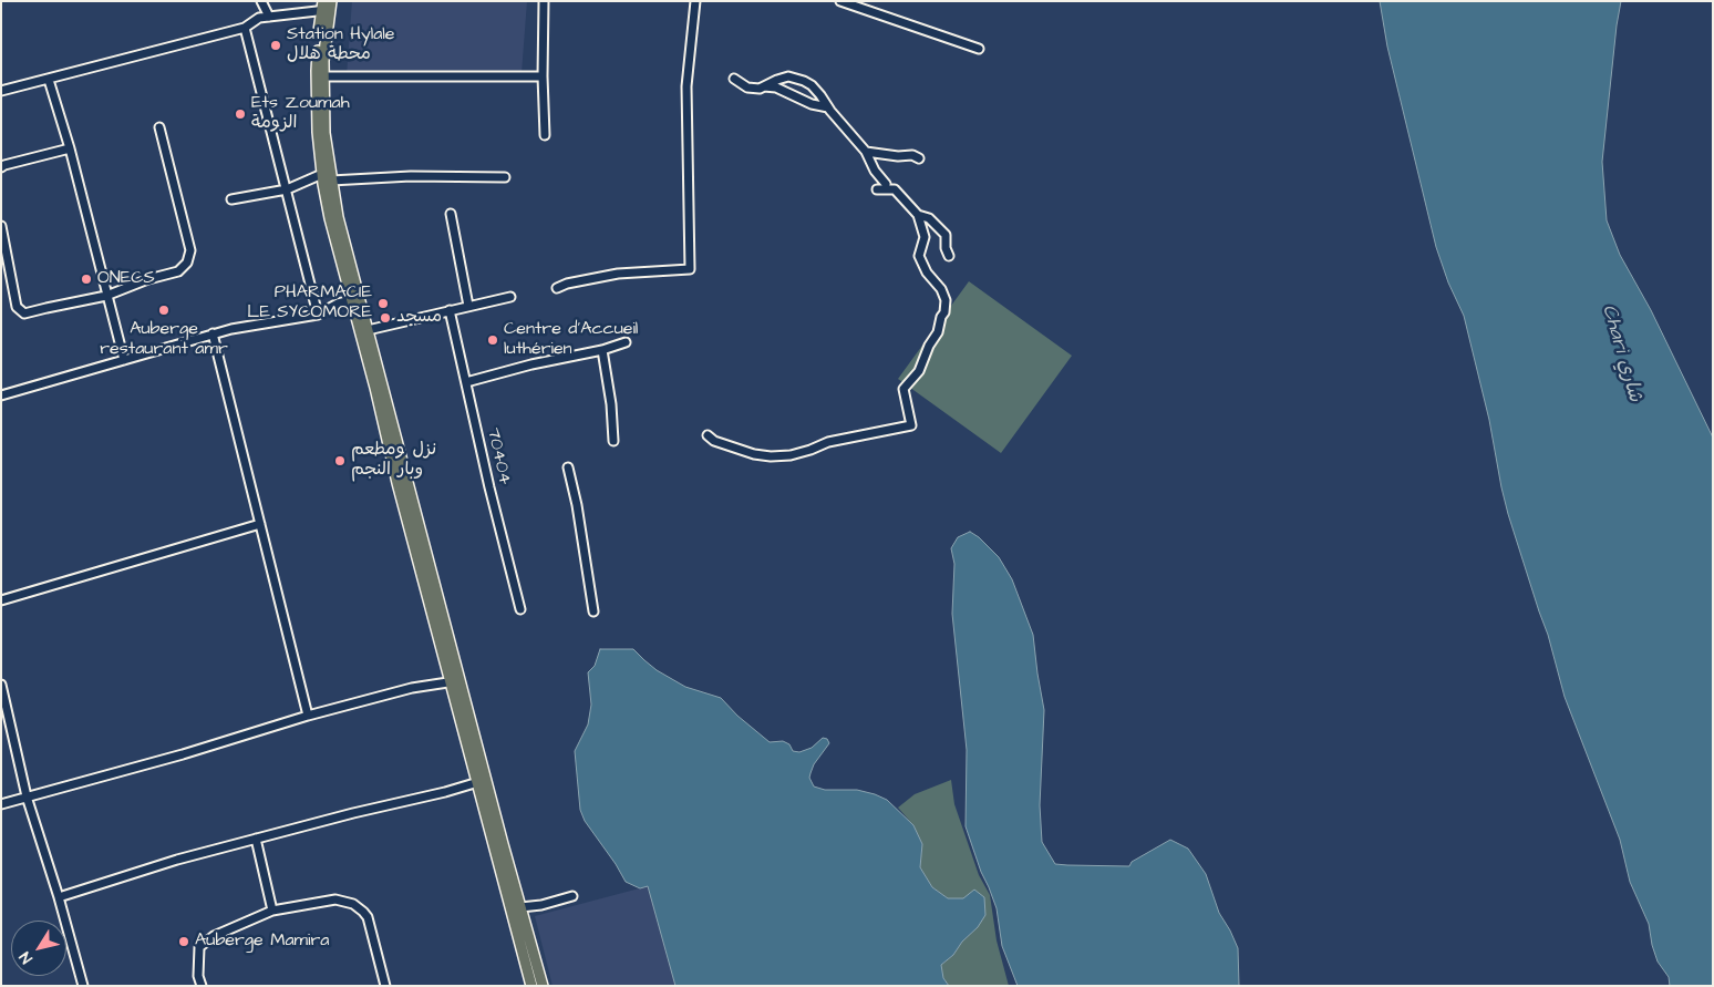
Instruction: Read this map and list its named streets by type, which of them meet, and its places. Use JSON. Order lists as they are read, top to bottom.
{
  "streets": {
    "street": ["70404"]
  },
  "water": ["Chari شاري"],
  "places": [
    "Station Hylale محطة هلال",
    "Ets Zoumah الزومة",
    "ONECS",
    "PHARMACIE LE SYCOMORE",
    "Auberge restaurant amr",
    "مسجد",
    "Centre d'Accueil luthérien",
    "نزل ومطعم وبار النجم",
    "Auberge Mamira"
  ],
  "north": "bottom left"
}
